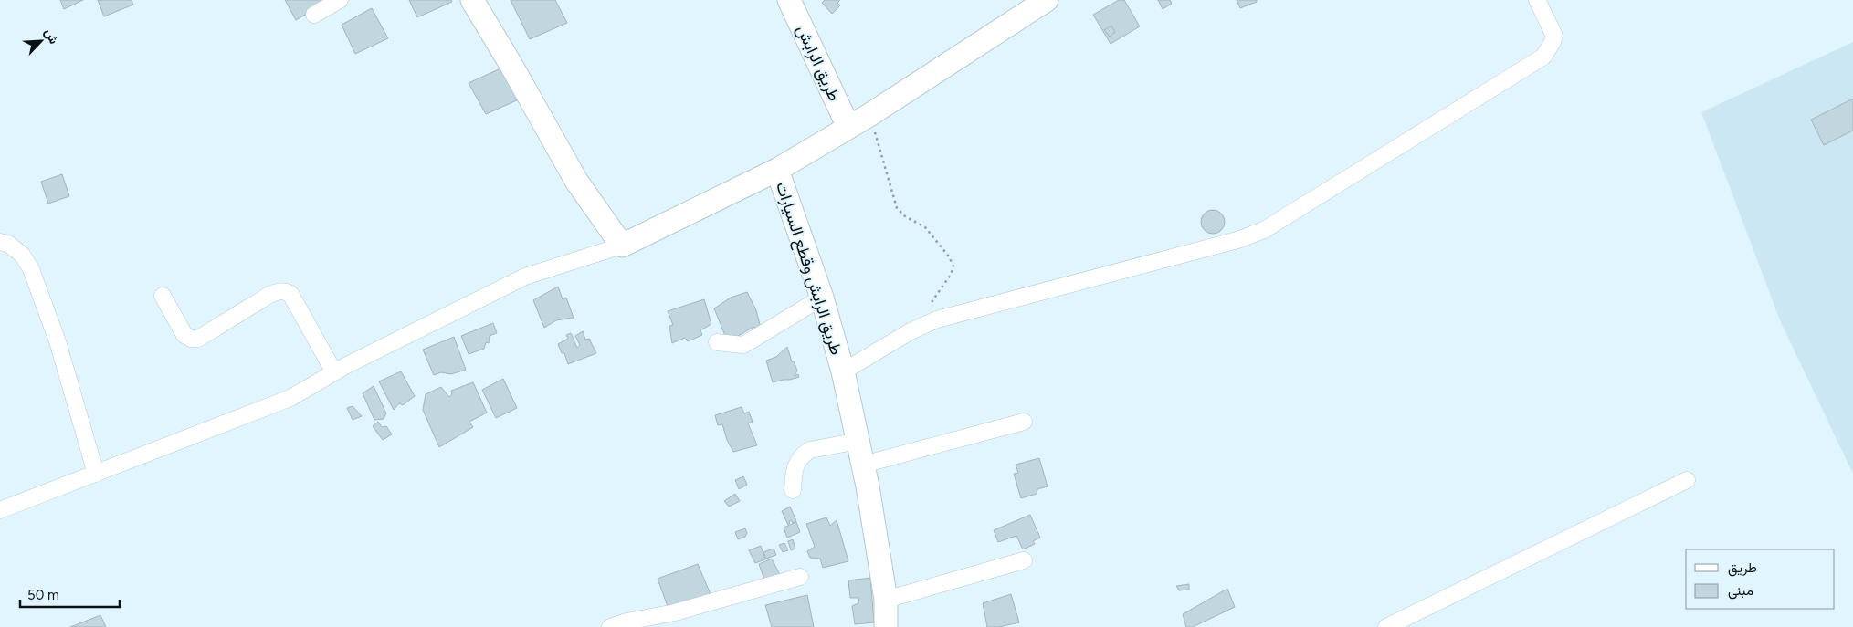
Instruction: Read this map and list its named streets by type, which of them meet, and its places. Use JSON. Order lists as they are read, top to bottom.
{
  "streets": {
    "main road": ["طريق الرابش", "طريق الرابش وقطع السيارات"]
  },
  "crossings": [
    ["طريق الرابش", "طريق الرابش وقطع السيارات"]
  ],
  "legend": ["طريق", "مبنى"],
  "scale_bar": "50 m",
  "north": "top right"
}
